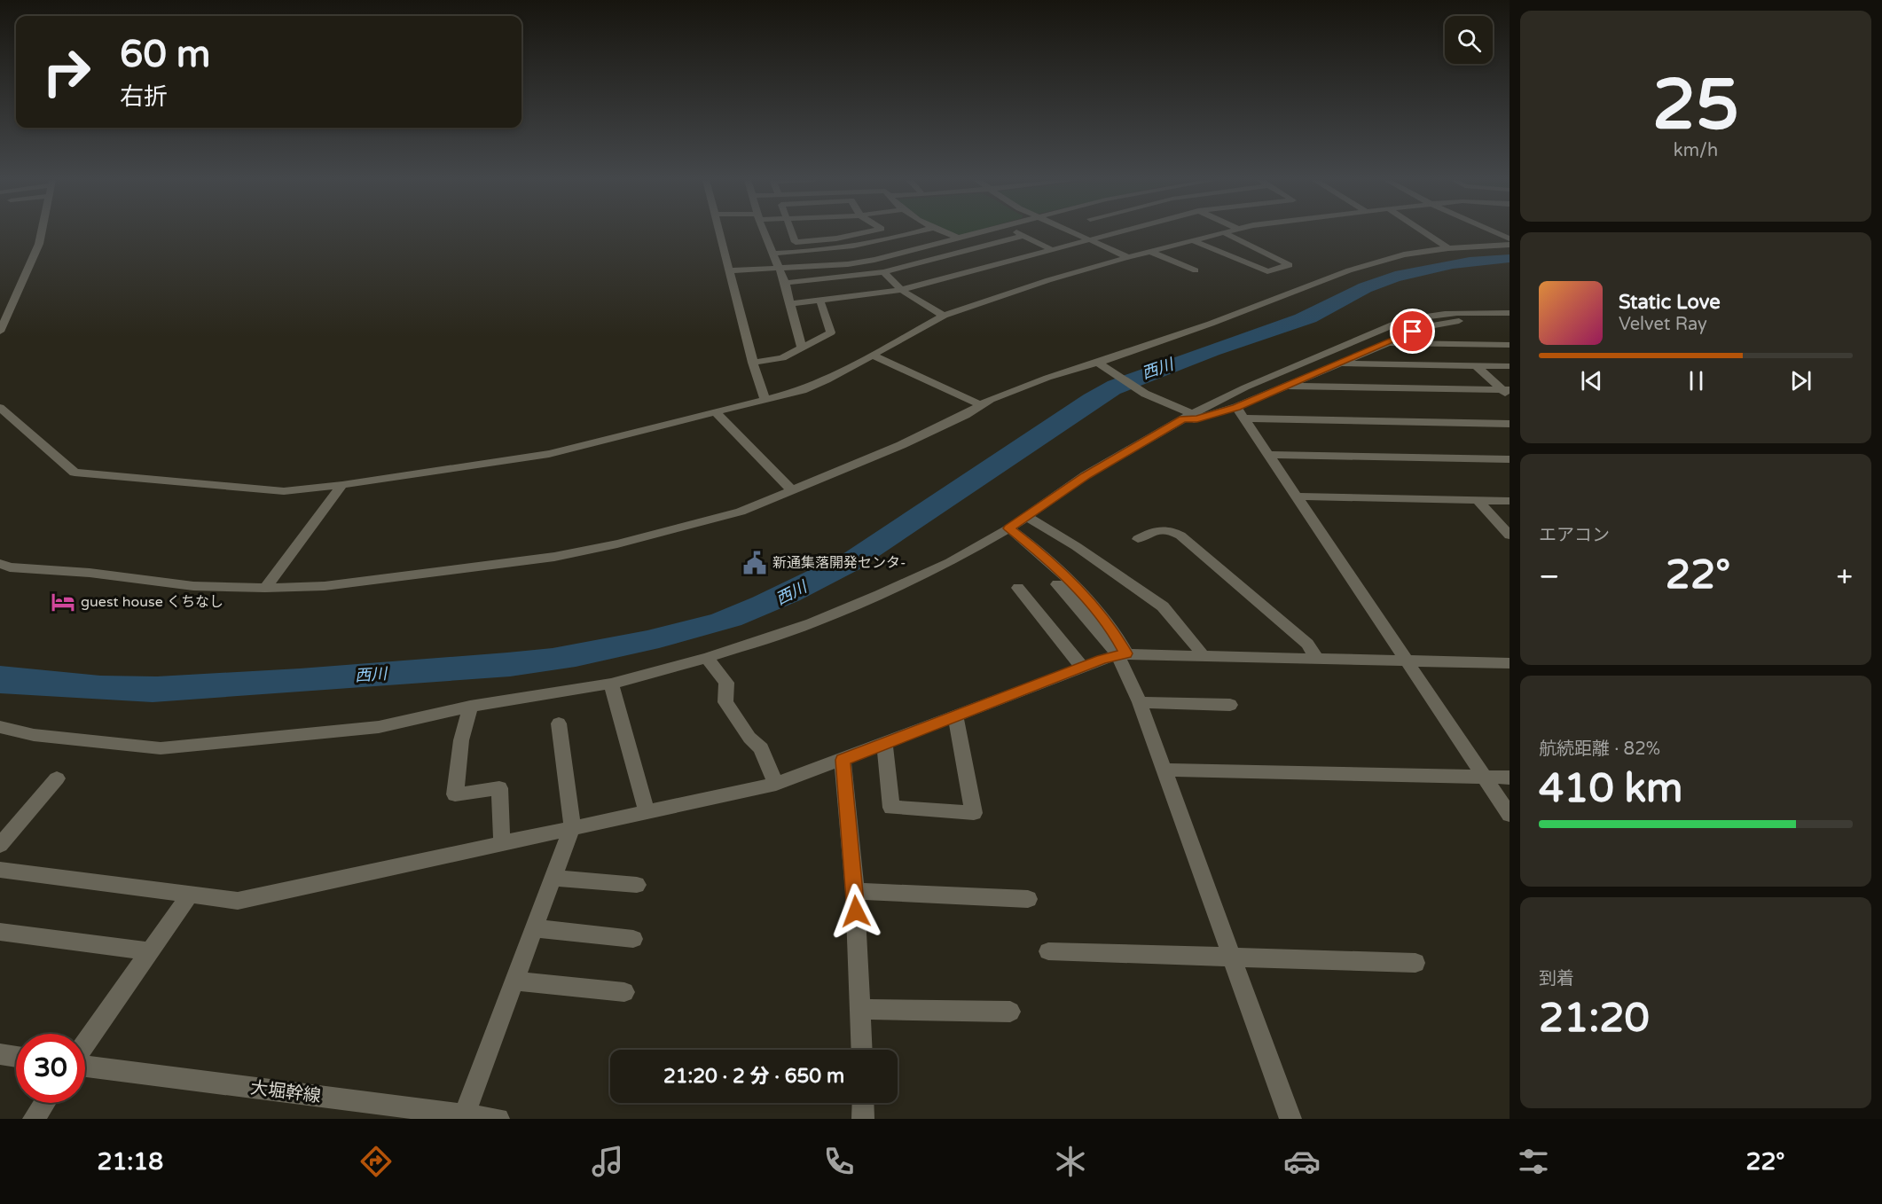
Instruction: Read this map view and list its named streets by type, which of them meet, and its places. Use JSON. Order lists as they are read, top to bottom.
{
  "streets": {
    "street": ["大堀幹線"]
  },
  "water": ["西川"],
  "places": {
    "public building": ["新通集落開発センタ-"],
    "hotel": ["guest house くちなし"]
  },
  "page": {
    "tile": [
      ["25", "km/h"],
      "エアコン",
      ["航続距離 · 82%", "410 km"],
      ["到着", "21:20"]
    ],
    "turn": ["60 m", "右折"],
    "song": ["Static Love", "Velvet Ray"],
    "heat": ["−", "22°", "+"],
    "limit": "30",
    "trip": "21:20 · 2 分 · 650 m",
    "tabs": ["21:18", "22°"]
  }
}
